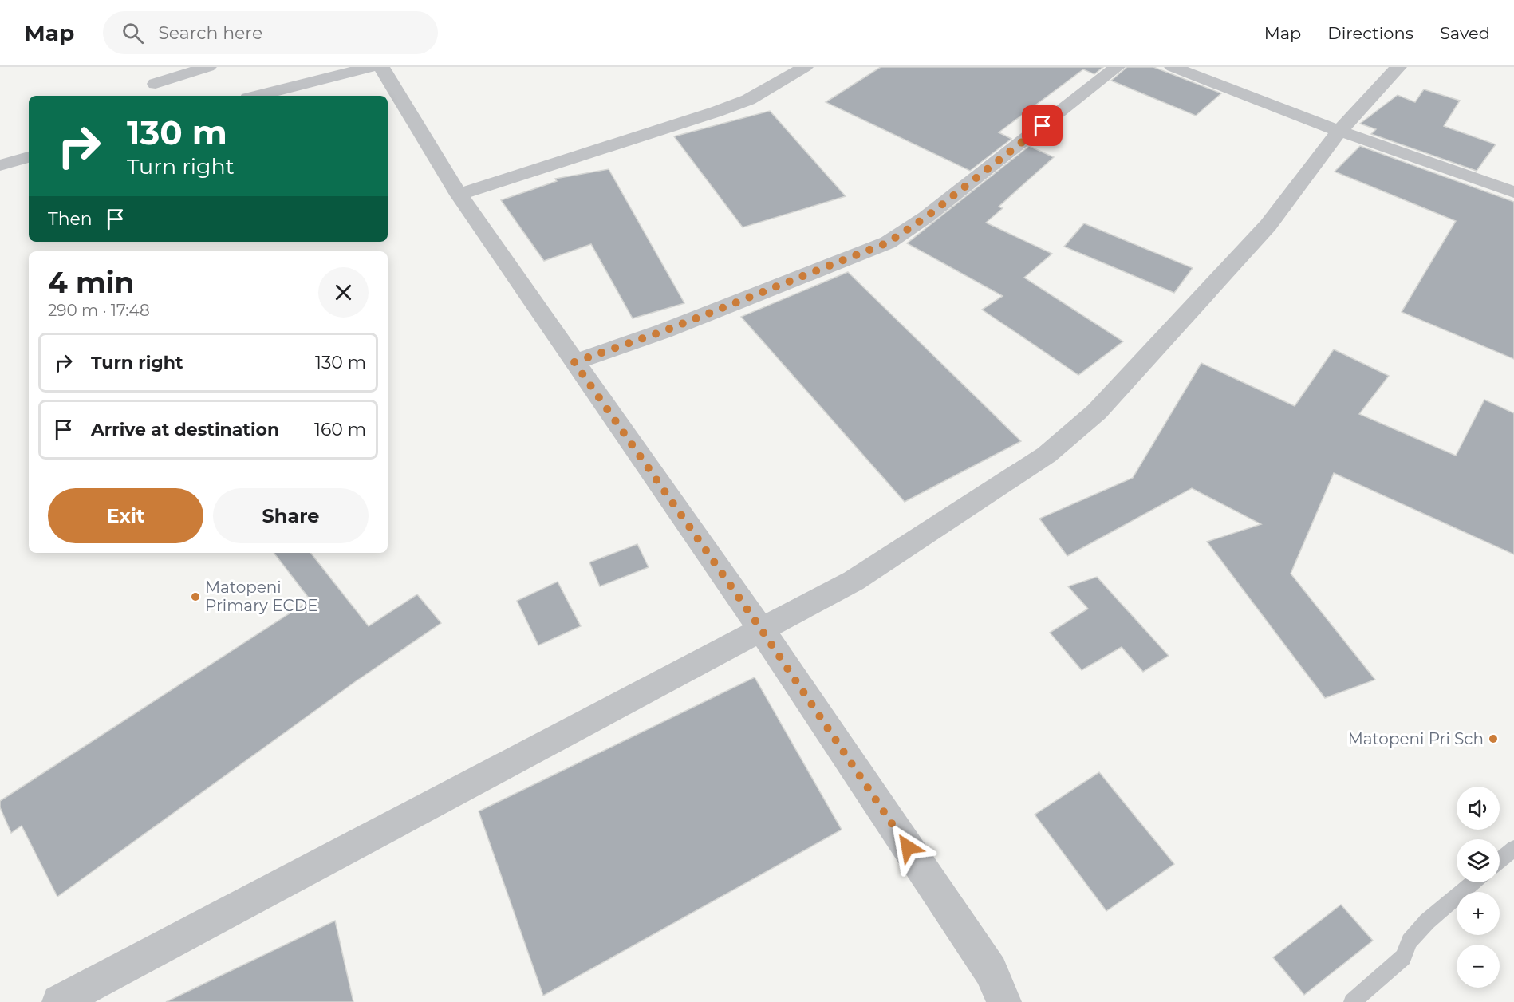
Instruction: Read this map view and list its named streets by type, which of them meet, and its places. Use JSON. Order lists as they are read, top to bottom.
{
  "places": ["Matopeni Primary ECDE", "Matopeni Pri Sch"],
  "page": {
    "header": "Map",
    "search": "Search here",
    "nav": ["Map", "Directions", "Saved"],
    "turn": ["130 m", "Turn right"],
    "then": "Then",
    "heading": ["4 min", "290 m · 17:48"],
    "list": [
      {
        "name": "Turn right",
        "value": "130 m"
      },
      {
        "name": "Arrive at destination",
        "value": "160 m"
      }
    ],
    "buttons": ["Exit", "Share"],
    "map_buttons": ["+", "−"]
  }
}
